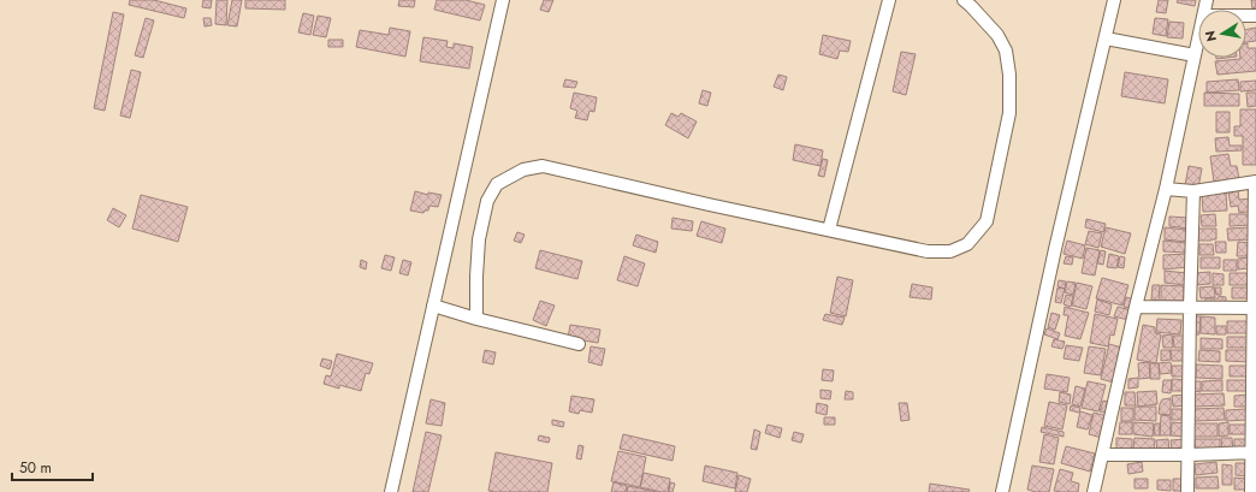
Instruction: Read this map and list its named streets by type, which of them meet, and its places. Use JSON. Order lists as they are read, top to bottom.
{
  "scale_bar": "50 m",
  "north": "left"
}
